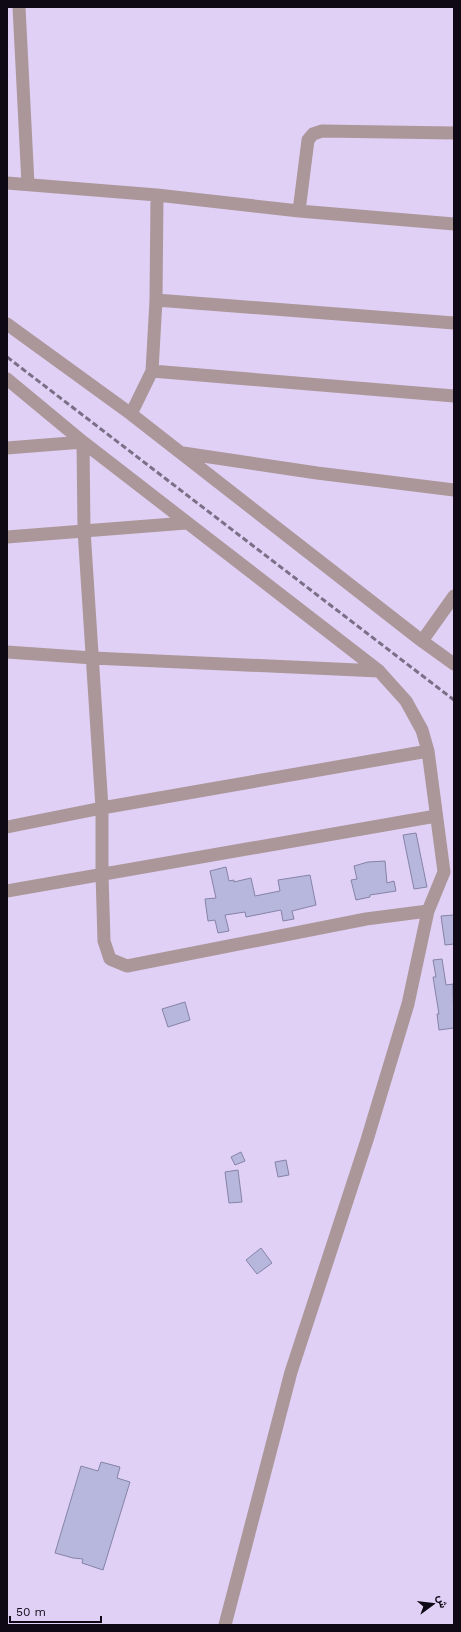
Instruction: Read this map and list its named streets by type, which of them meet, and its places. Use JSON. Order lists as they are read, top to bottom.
{
  "scale_bar": "50 m",
  "north": "right"
}
